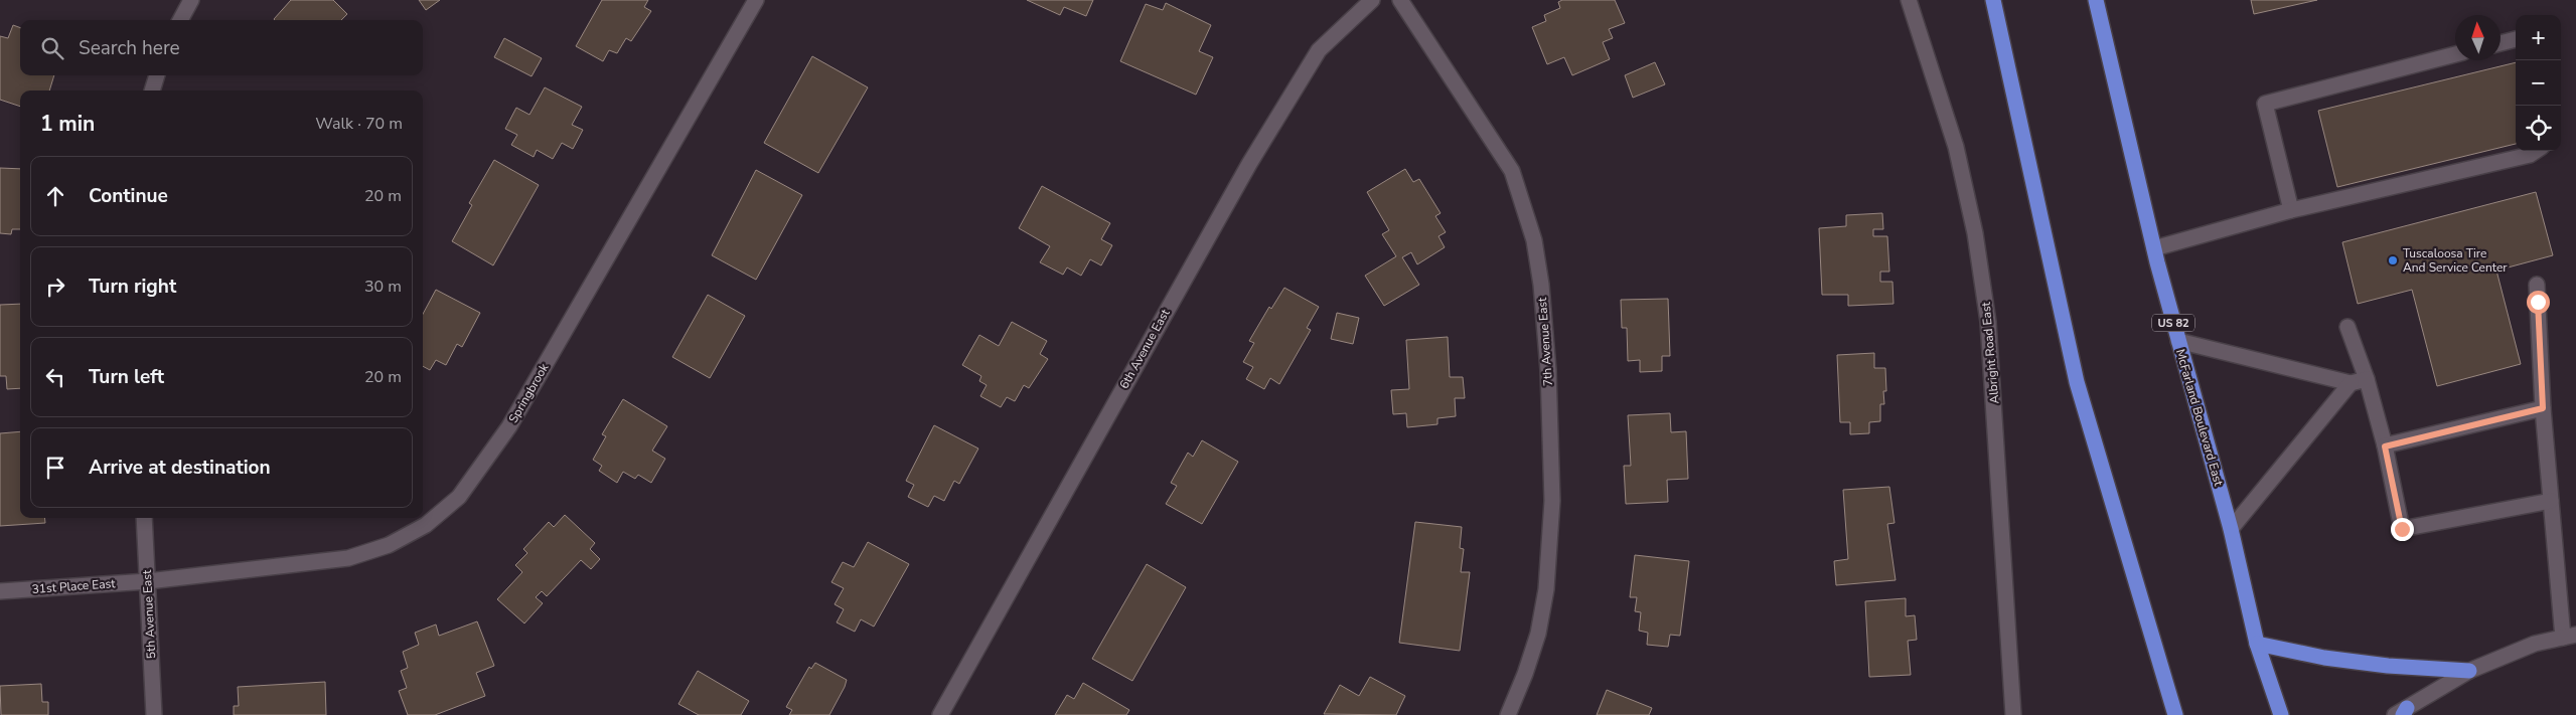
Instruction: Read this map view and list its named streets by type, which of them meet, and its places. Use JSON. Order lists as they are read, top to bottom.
{
  "streets": {
    "highway": ["US 82", "McFarland Boulevard East"],
    "street": [
      "7th Avenue East",
      "6th Avenue East",
      "Albright Road East",
      "Springbrook",
      "31st Place East",
      "5th Avenue East"
    ]
  },
  "crossings": [
    ["Springbrook", "31st Place East"],
    ["Springbrook", "5th Avenue East"],
    ["31st Place East", "5th Avenue East"]
  ],
  "places": ["Tuscaloosa Tire And Service Center"],
  "north": "top",
  "page": {
    "map_buttons": ["+", "−"],
    "search": "Search here",
    "heading": ["1 min", "Walk · 70 m"],
    "list": [
      ["Continue", "20 m"],
      ["Turn right", "30 m"],
      ["Turn left", "20 m"],
      "Arrive at destination"
    ]
  }
}
